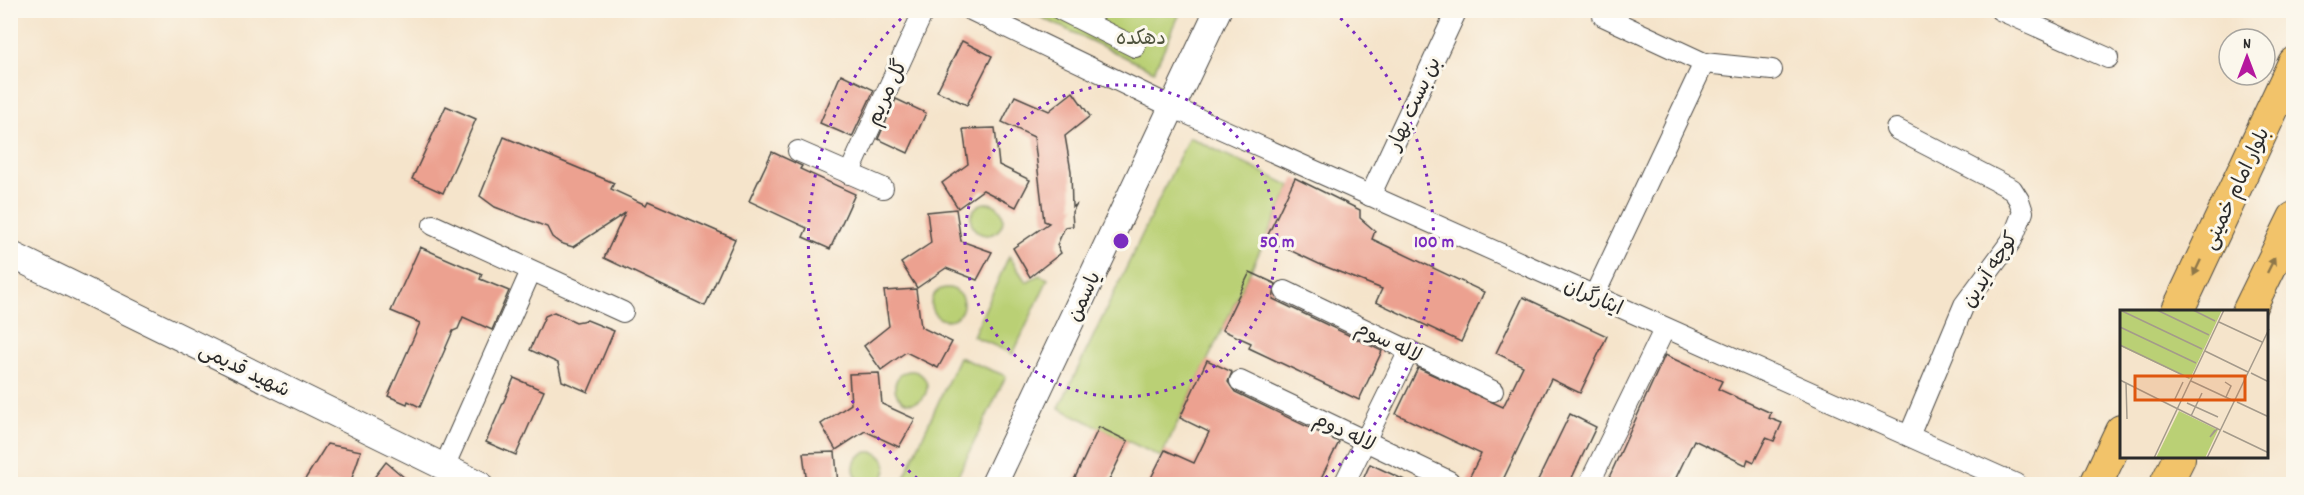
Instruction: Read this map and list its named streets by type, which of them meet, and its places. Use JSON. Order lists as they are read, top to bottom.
{
  "streets": {
    "main road": ["بلوار امام خمینی"],
    "street": [
      "گل مریم",
      "بن بست بهار",
      "کوچه آیدین",
      "یاسمن",
      "ایثارگران",
      "لاله سوم",
      "شهید قدیمی",
      "لاله دوم"
    ]
  },
  "crossings": [
    ["بن بست بهار", "ایثارگران"],
    ["کوچه آیدین", "ایثارگران"],
    ["یاسمن", "ایثارگران"]
  ],
  "parks": ["دهکده"],
  "north": "top",
  "rings": ["50 m", "100 m"]
}
